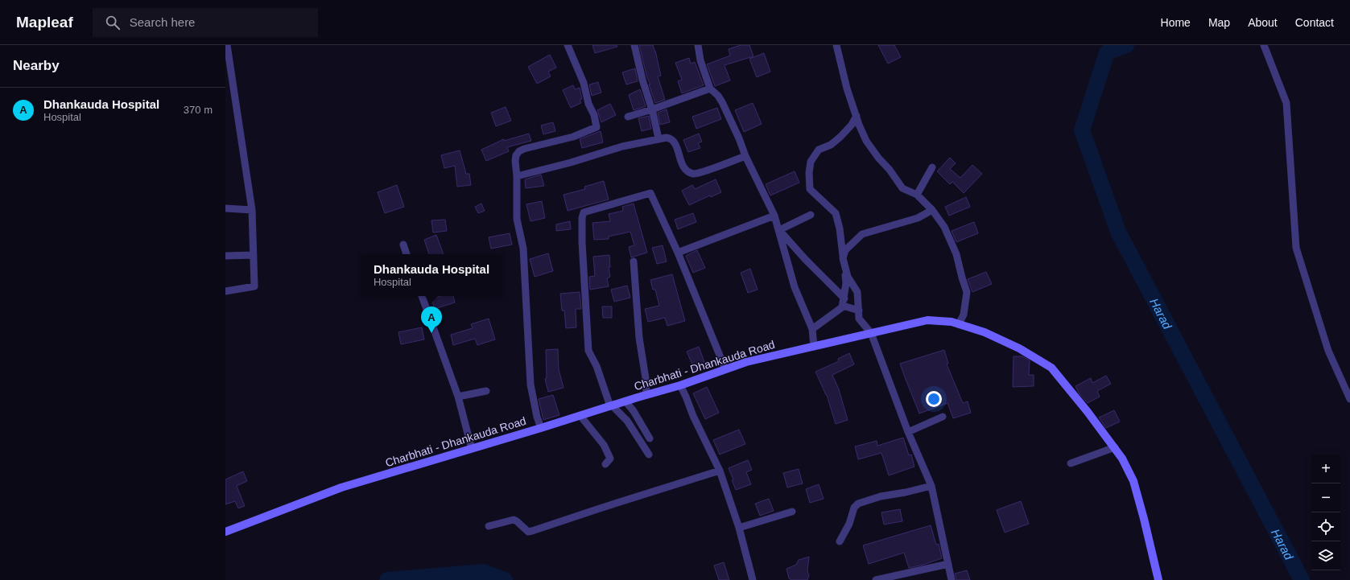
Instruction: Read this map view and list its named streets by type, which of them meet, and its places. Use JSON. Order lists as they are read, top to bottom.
{
  "streets": {
    "street": ["Charbhati - Dhankauda Road"]
  },
  "water": ["Harad"],
  "page": {
    "header": "Mapleaf",
    "search": "Search here",
    "nav": [
      "Home",
      "Map",
      "About",
      "Contact"
    ],
    "heading": "Nearby",
    "list": [
      {
        "mark": "A",
        "name": "Dhankauda Hospital",
        "note": "Hospital",
        "value": "370 m"
      }
    ],
    "popup": ["Dhankauda Hospital", "Hospital"],
    "pins": "A",
    "map_buttons": ["+", "−"]
  }
}
